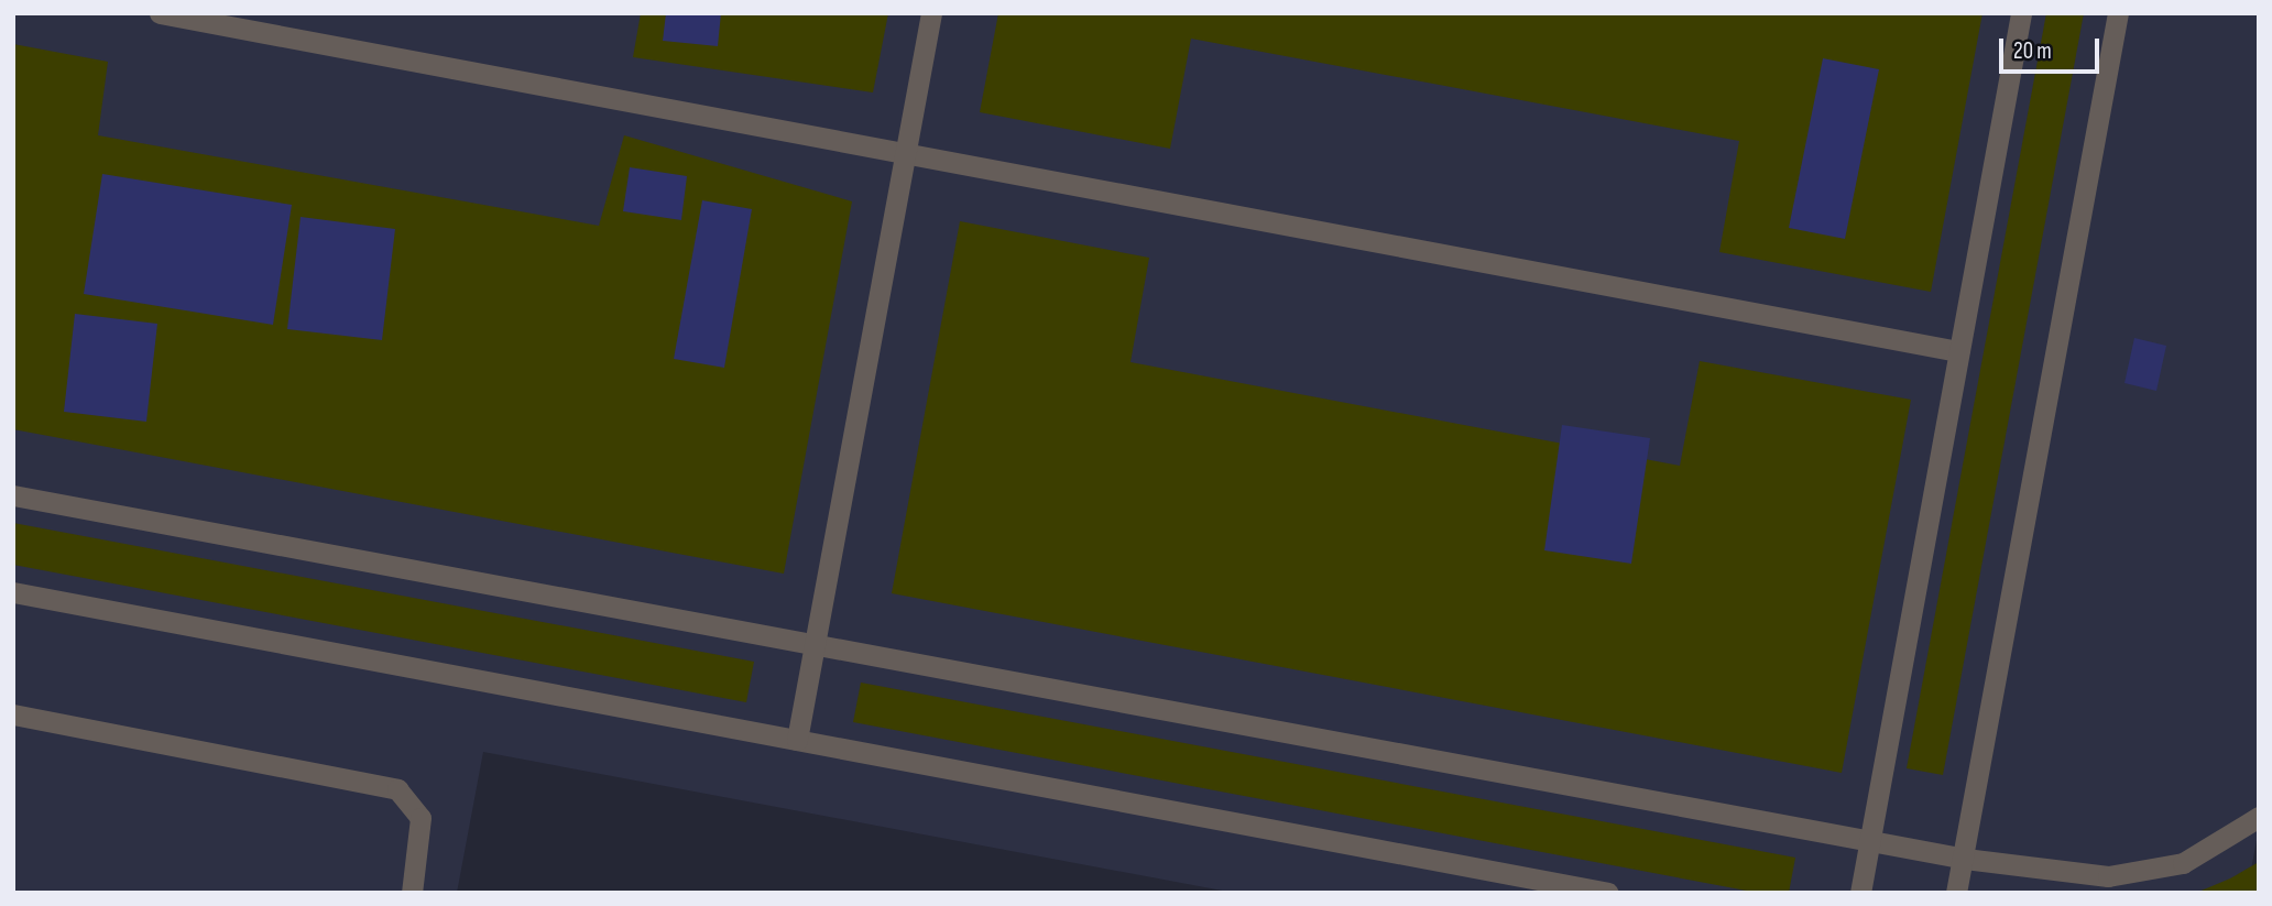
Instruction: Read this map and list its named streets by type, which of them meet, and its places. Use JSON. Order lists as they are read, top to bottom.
{
  "scale_bar": "20 m"
}
